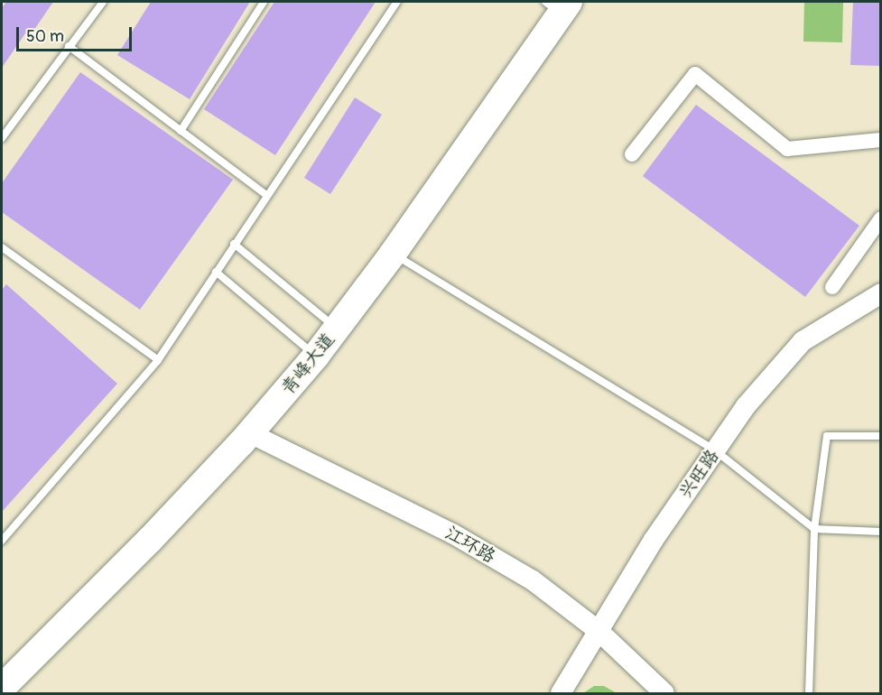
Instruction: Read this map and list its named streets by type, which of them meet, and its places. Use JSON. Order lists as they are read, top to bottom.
{
  "streets": {
    "highway": ["青峰大道"],
    "street": ["兴旺路", "江环路"]
  },
  "crossings": [
    ["青峰大道", "江环路"],
    ["兴旺路", "江环路"]
  ],
  "scale_bar": "50 m"
}
